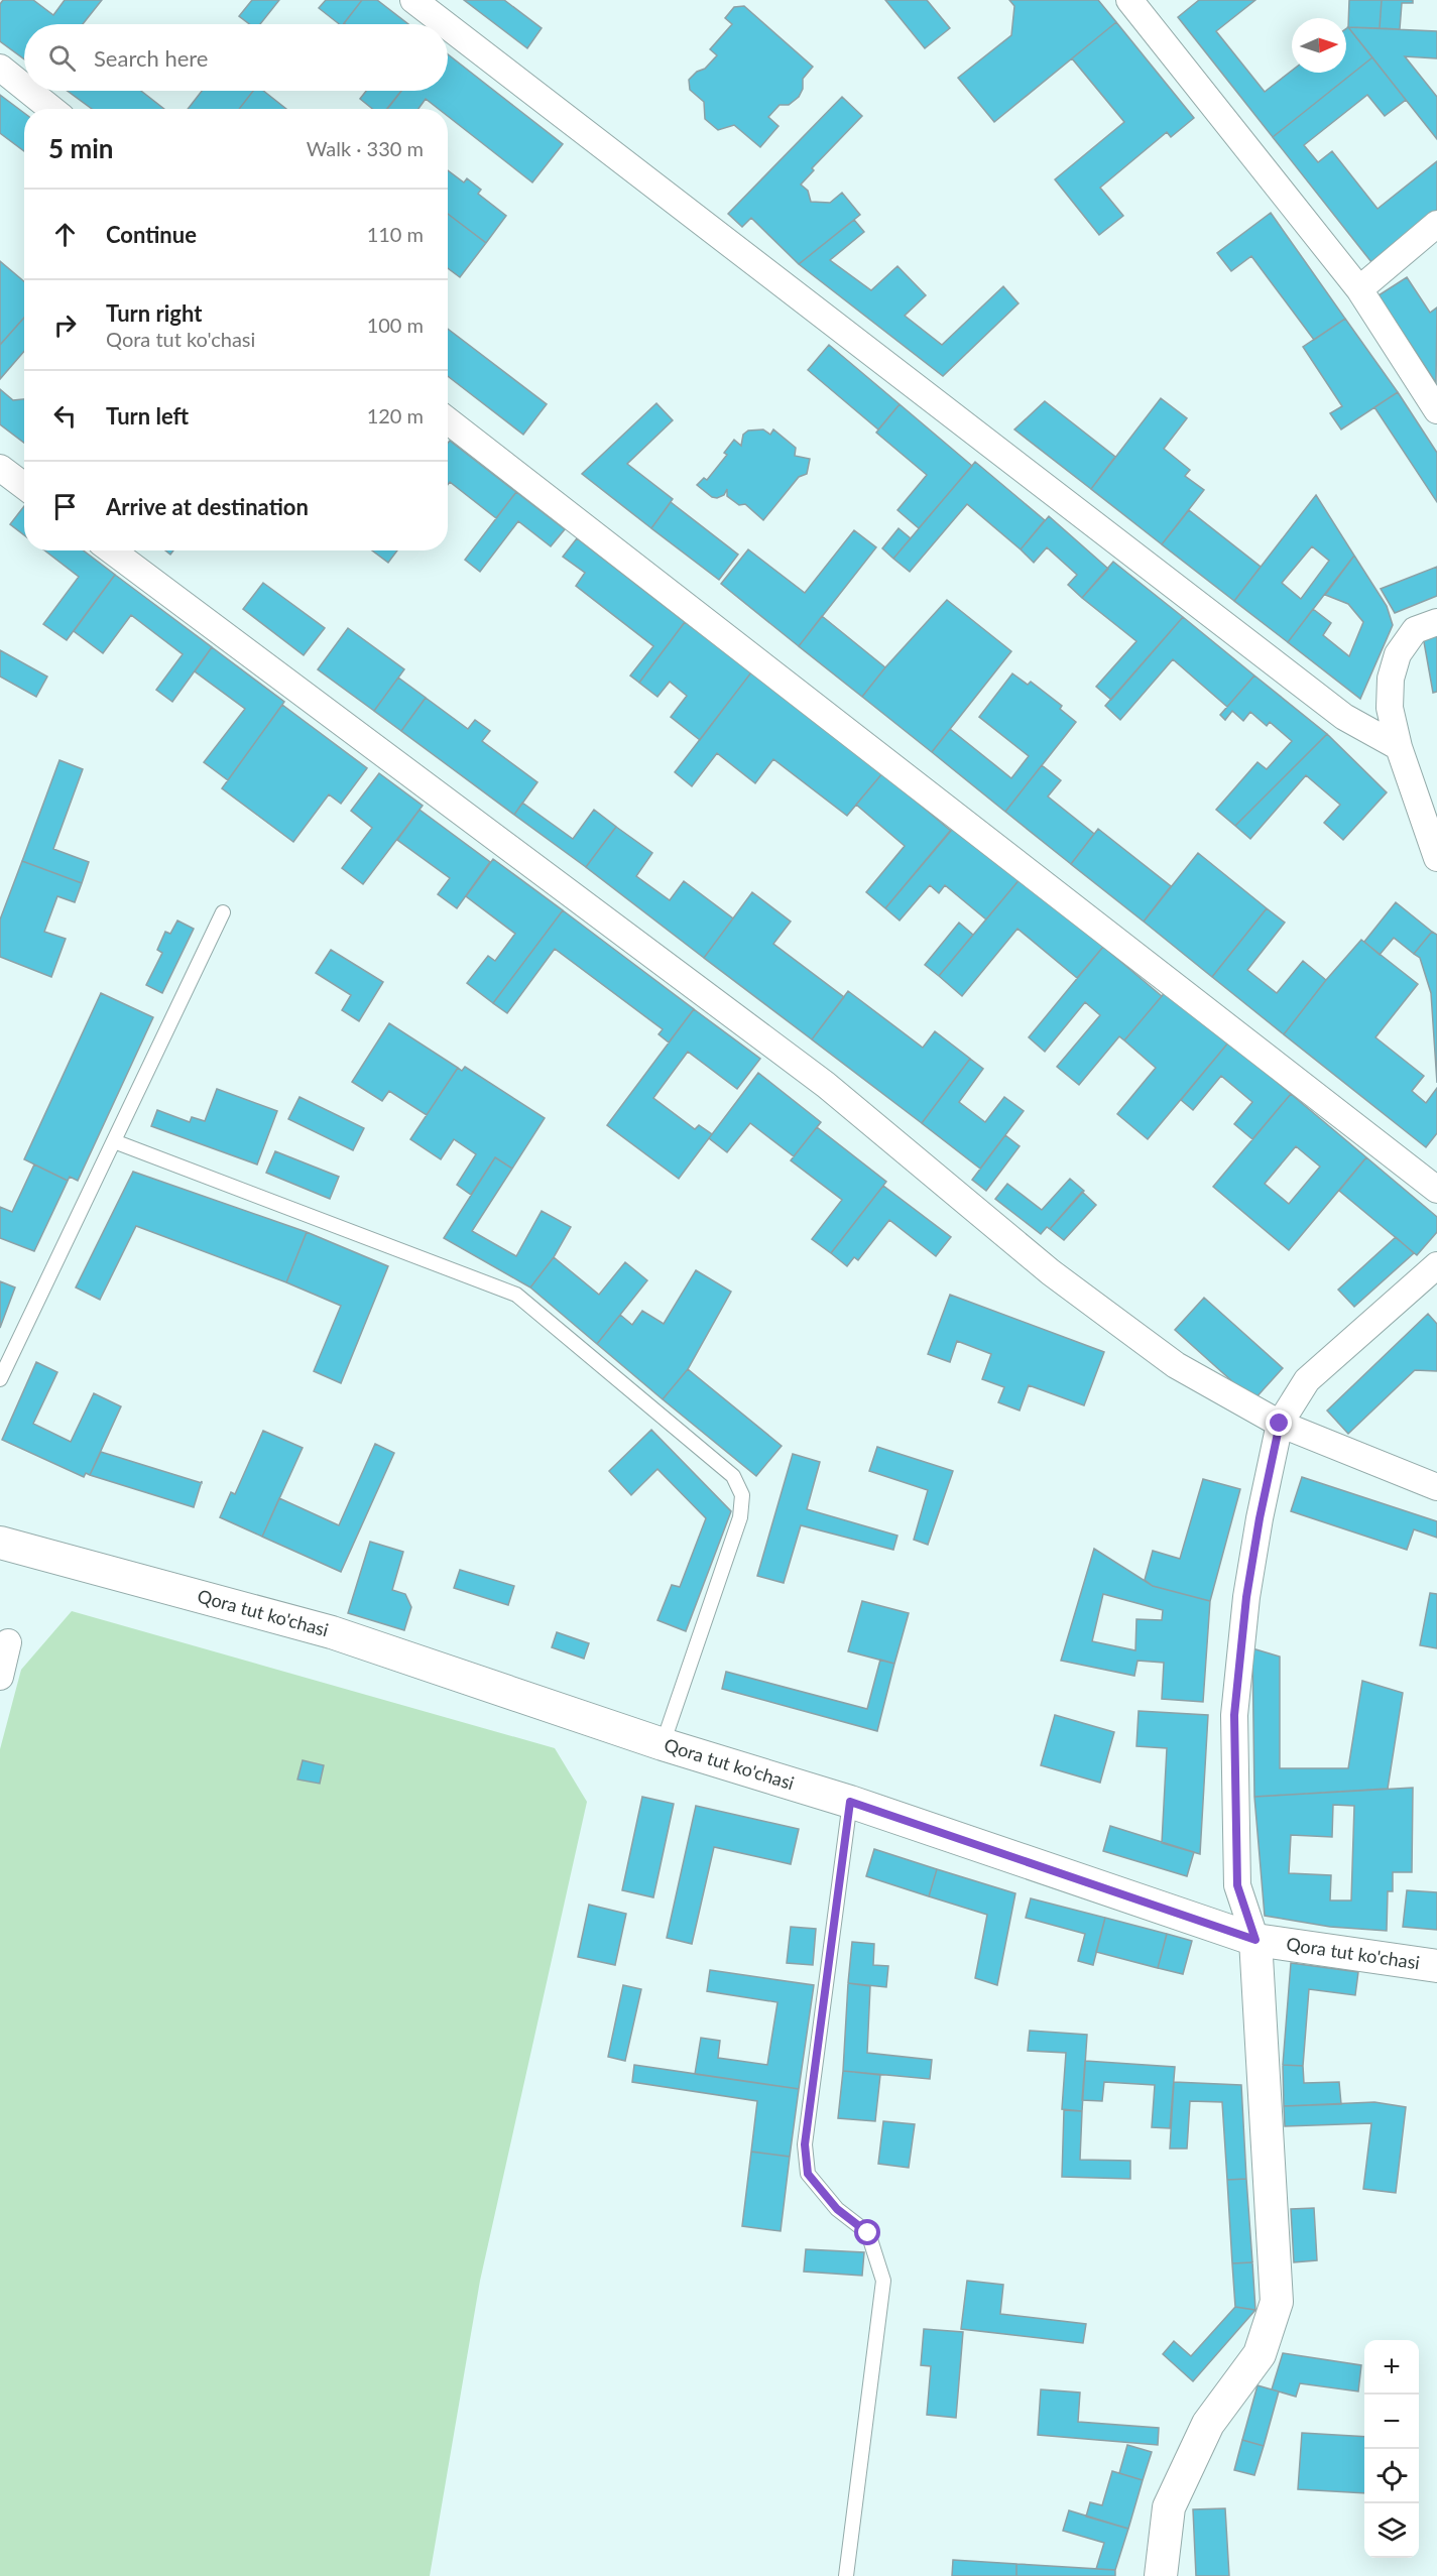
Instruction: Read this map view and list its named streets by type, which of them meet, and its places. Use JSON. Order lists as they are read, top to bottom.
{
  "streets": {
    "street": ["Qora tut ko'chasi"]
  },
  "north": "right",
  "page": {
    "search": "Search here",
    "heading": ["5 min", "Walk · 330 m"],
    "list": [
      ["Continue", "110 m"],
      ["Turn right", "Qora tut ko'chasi", "100 m"],
      ["Turn left", "120 m"],
      "Arrive at destination"
    ],
    "map_buttons": ["+", "−"]
  }
}
